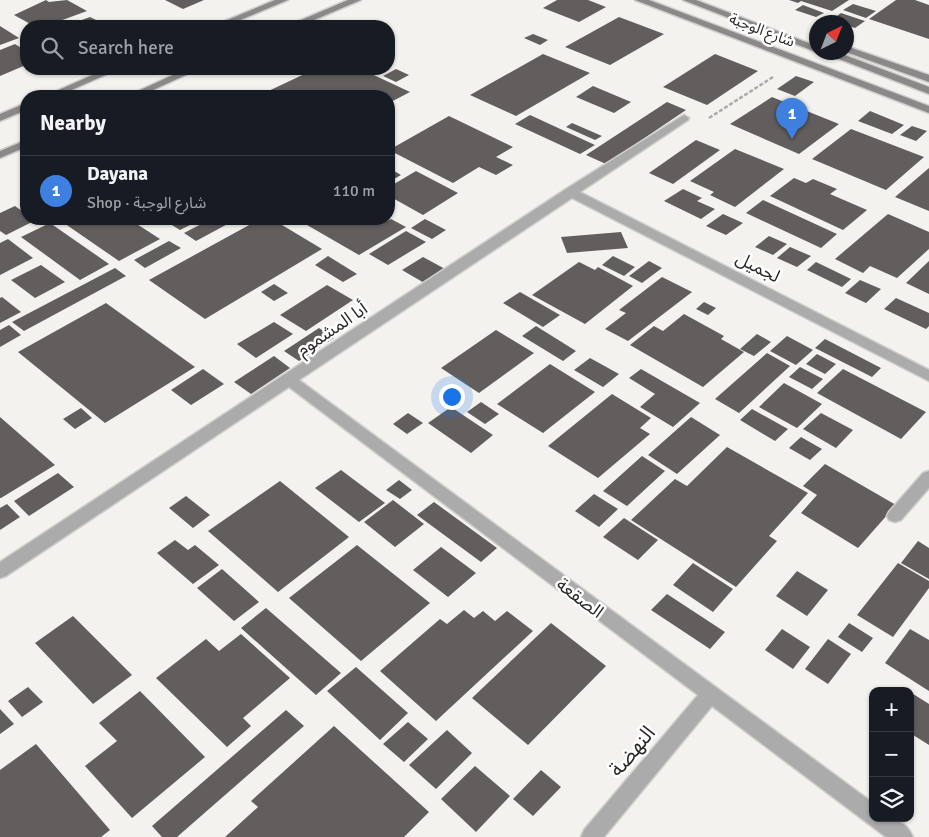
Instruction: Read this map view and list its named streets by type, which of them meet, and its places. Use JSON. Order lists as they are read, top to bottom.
{
  "streets": {
    "main road": ["شارع الوجبة"],
    "street": [
      "لجميل",
      "أبا المشموم",
      "الصقعة",
      "النهضة"
    ]
  },
  "crossings": [
    ["لجميل", "أبا المشموم"],
    ["أبا المشموم", "الصقعة"],
    ["الصقعة", "النهضة"]
  ],
  "north": "top right",
  "page": {
    "search": "Search here",
    "heading": "Nearby",
    "pins": "1",
    "list": [
      {
        "mark": "1",
        "name": "Dayana",
        "note": "Shop · شارع الوجبة",
        "value": "110 m"
      }
    ],
    "map_buttons": ["+", "−"]
  }
}
